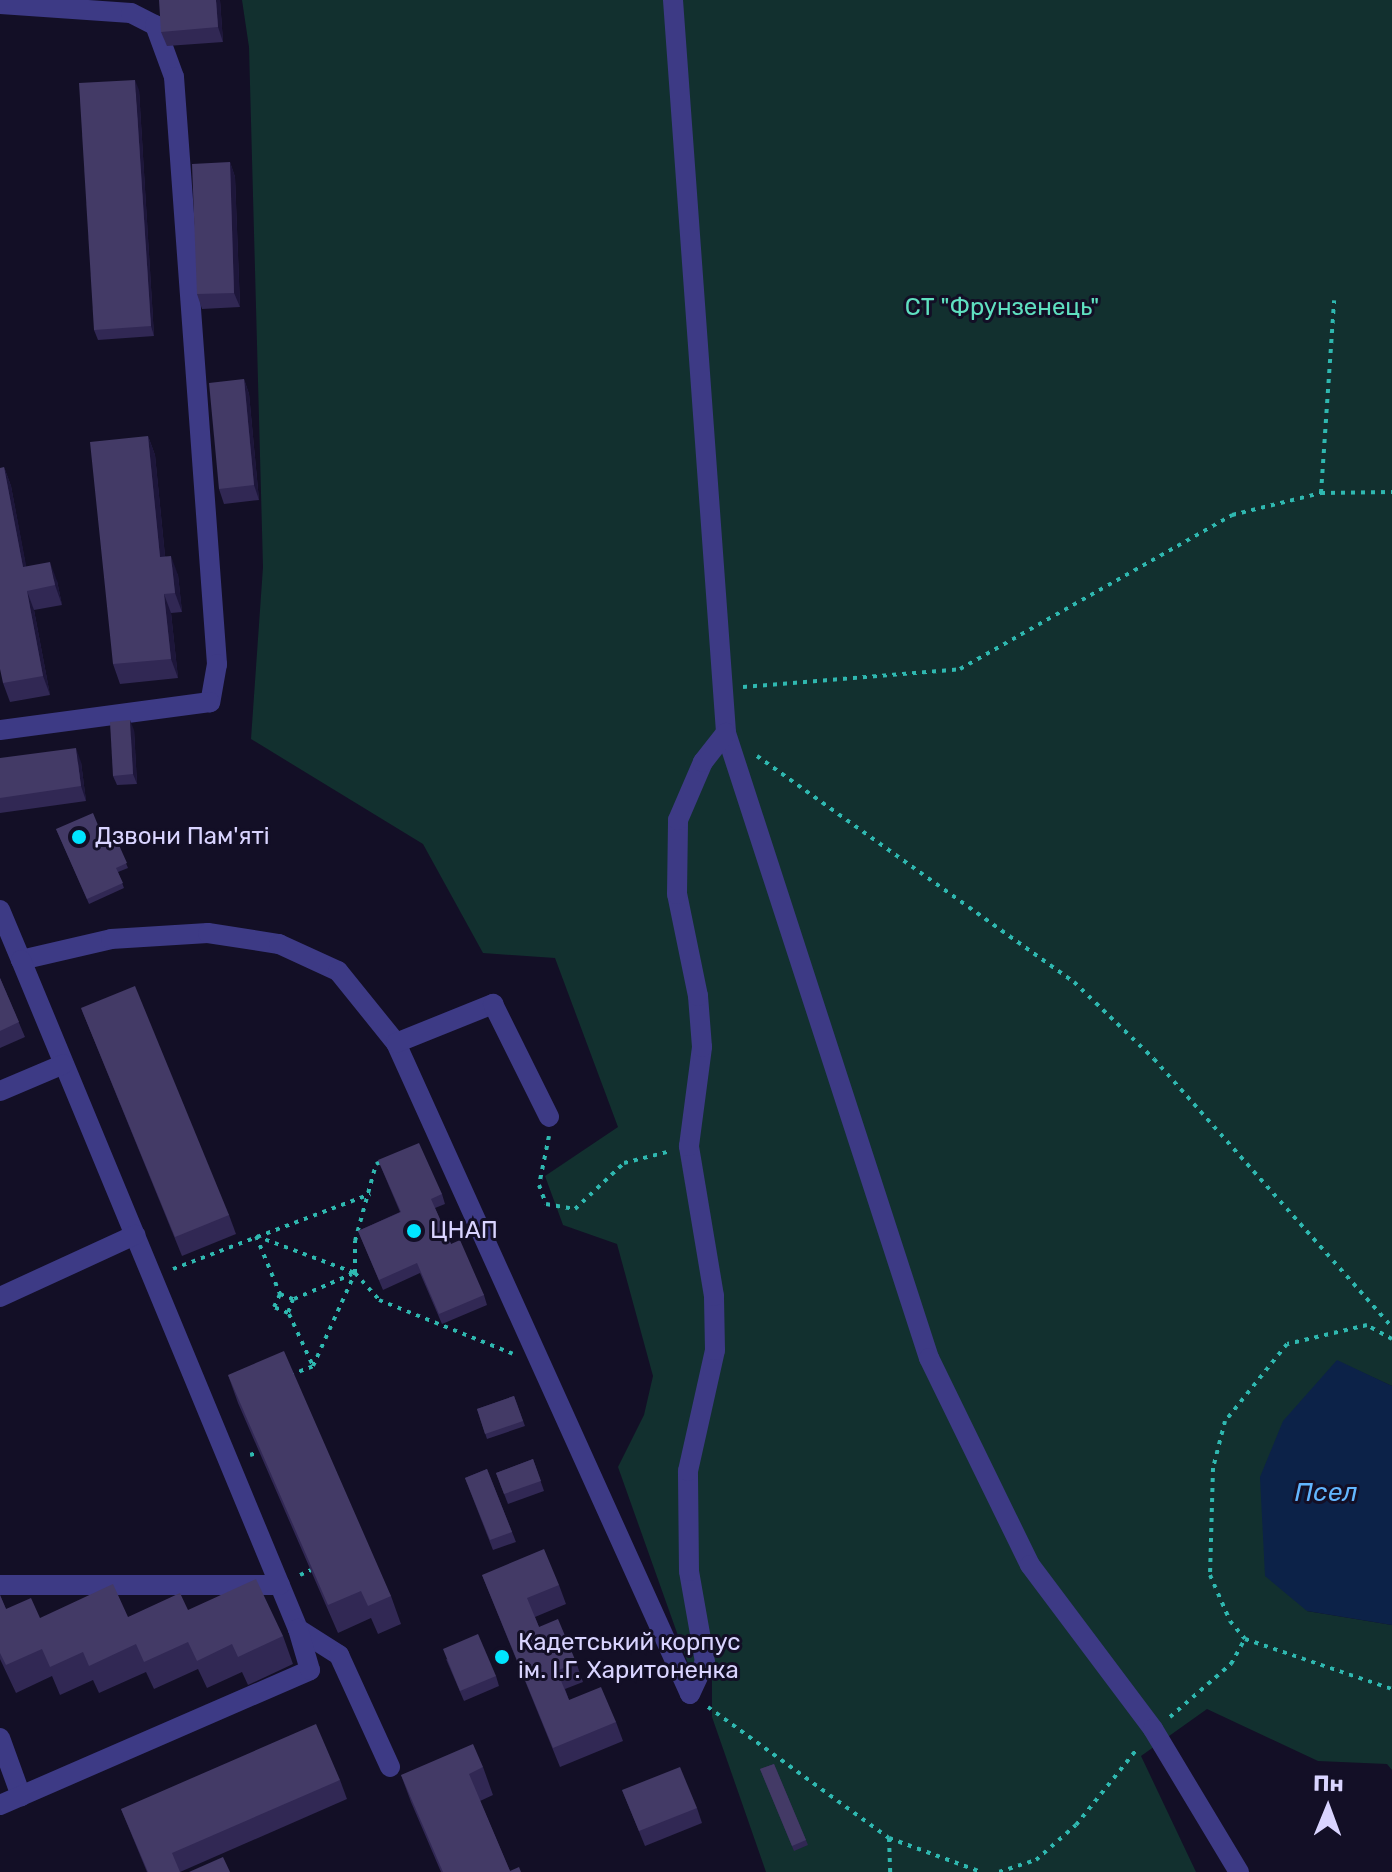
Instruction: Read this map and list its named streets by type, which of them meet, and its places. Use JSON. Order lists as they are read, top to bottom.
{
  "water": ["Псел"],
  "parks": ["СТ \"Фрунзенець\""],
  "places": ["Дзвони Пам'яті", "ЦНАП", "Кадетський корпус ім. І.Г. Харитоненка"],
  "north": "top"
}
